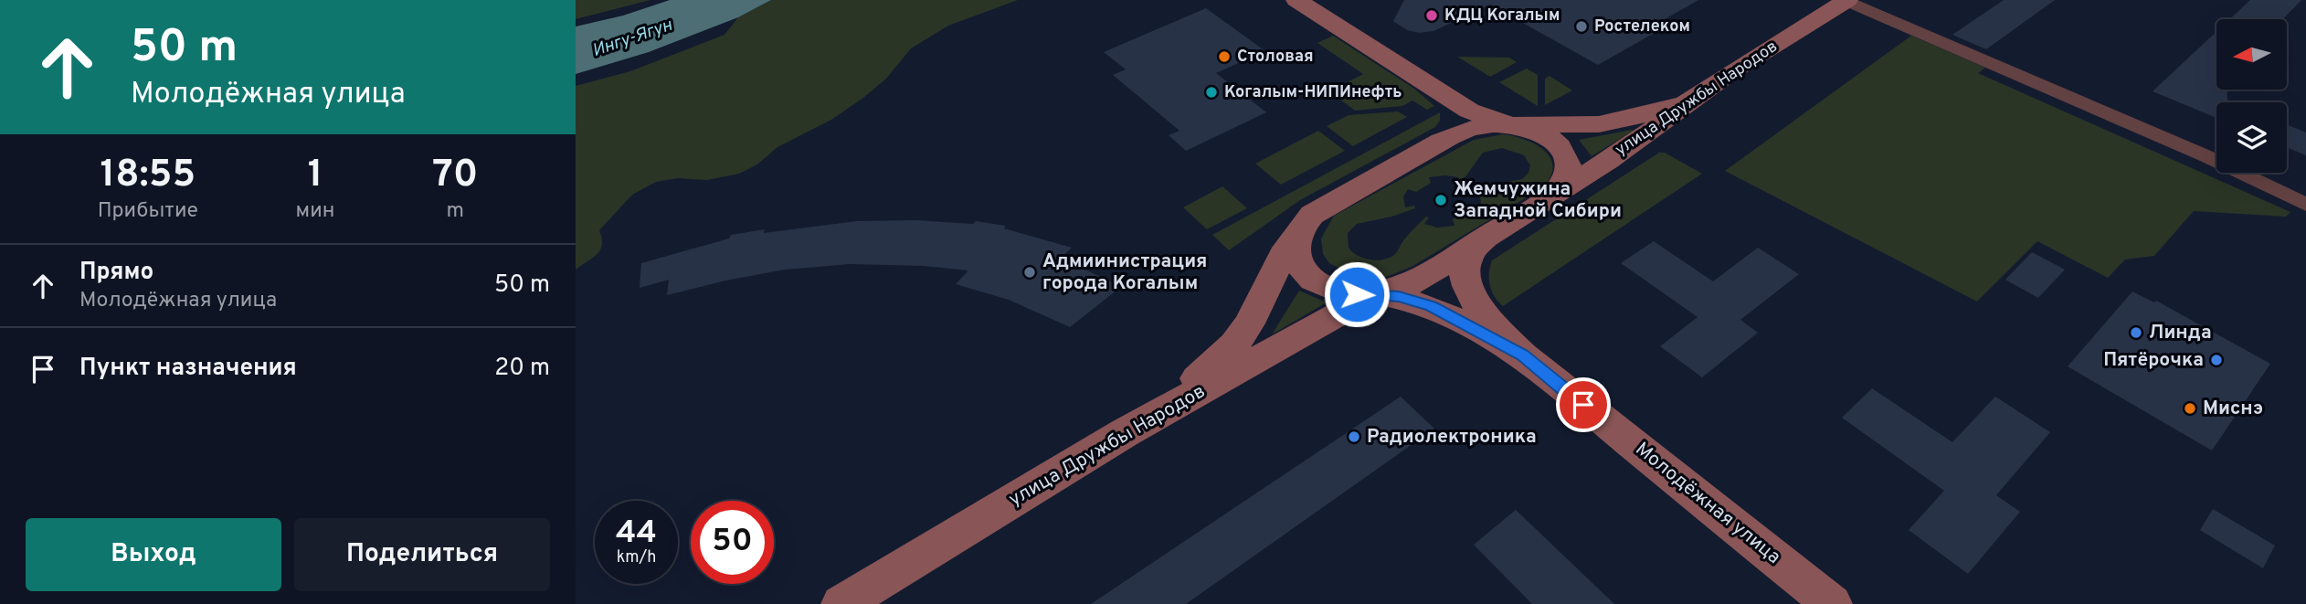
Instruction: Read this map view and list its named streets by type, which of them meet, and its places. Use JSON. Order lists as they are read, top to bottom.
{
  "streets": {
    "main road": ["улица Дружбы Народов", "Молодёжная улица"]
  },
  "water": ["Ингу-Ягун"],
  "places": [
    "КДЦ Когалым",
    "Ростелеком",
    "Столовая",
    "Когалым-НИПИнефть",
    "Жемчужина Западной Сибири",
    "Адмиинистрация города Когалым",
    "Линда",
    "Пятёрочка",
    "Миснэ",
    "Радиолектроника"
  ],
  "north": "left",
  "page": {
    "turn": ["50 m", "Молодёжная улица"],
    "eta": [
      "18:55",
      "Прибытие",
      "1",
      "мин",
      "70",
      "m"
    ],
    "list": [
      {
        "name": "Прямо",
        "note": "Молодёжная улица",
        "value": "50 m"
      },
      {
        "name": "Пункт назначения",
        "value": "20 m"
      }
    ],
    "speed": "44 km/h",
    "limit": "50",
    "buttons": ["Выход", "Поделиться"]
  }
}
